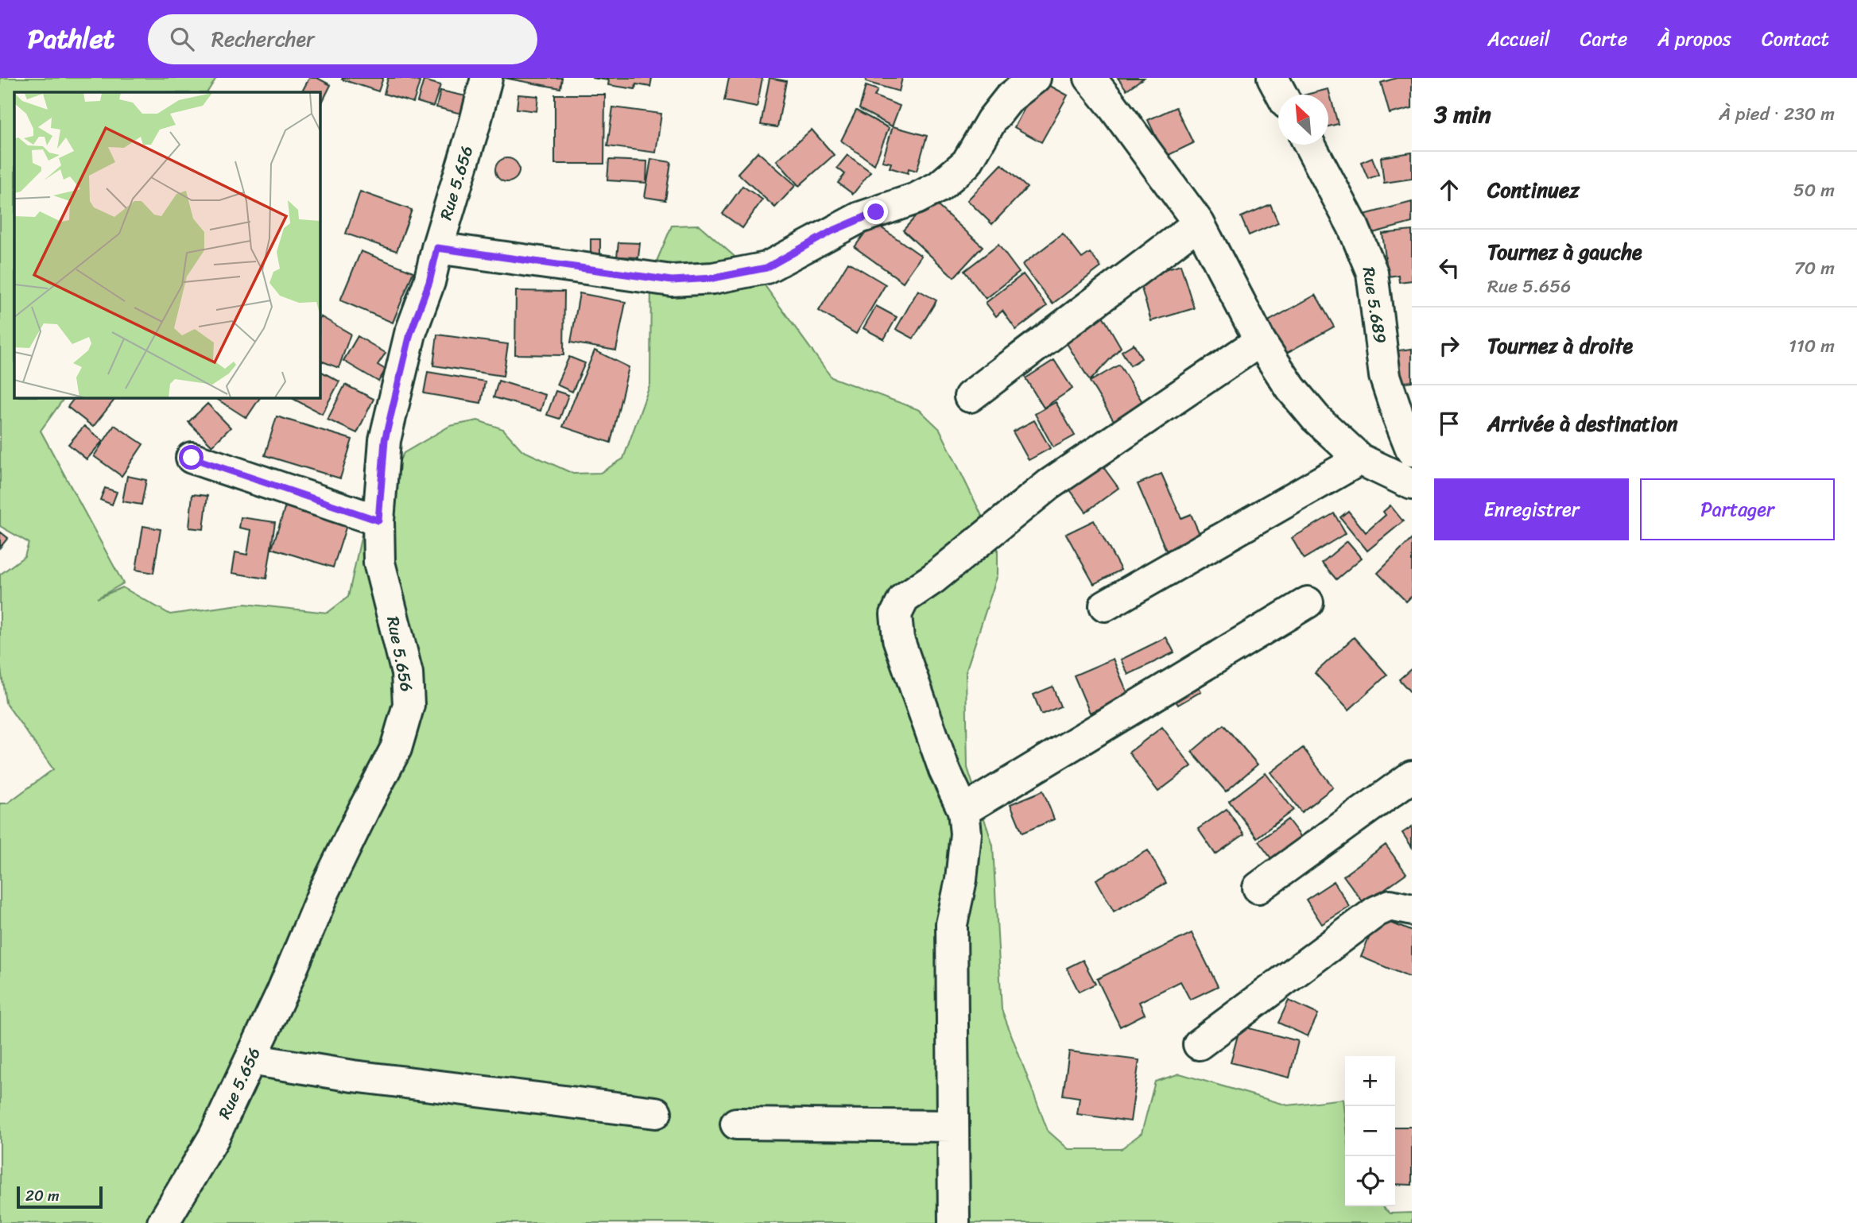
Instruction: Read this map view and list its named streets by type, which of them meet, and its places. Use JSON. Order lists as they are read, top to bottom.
{
  "streets": {
    "street": ["Rue 5.656", "Rue 5.689"]
  },
  "scale_bar": "20 m",
  "north": "top left",
  "page": {
    "header": "Pathlet",
    "search": "Rechercher",
    "nav": [
      "Accueil",
      "Carte",
      "À propos",
      "Contact"
    ],
    "heading": ["3 min", "À pied · 230 m"],
    "list": [
      ["Continuez", "50 m"],
      ["Tournez à gauche", "Rue 5.656", "70 m"],
      ["Tournez à droite", "110 m"],
      "Arrivée à destination"
    ],
    "buttons": ["Enregistrer", "Partager"],
    "map_buttons": ["+", "−"],
    "scale": "20 m"
  }
}
